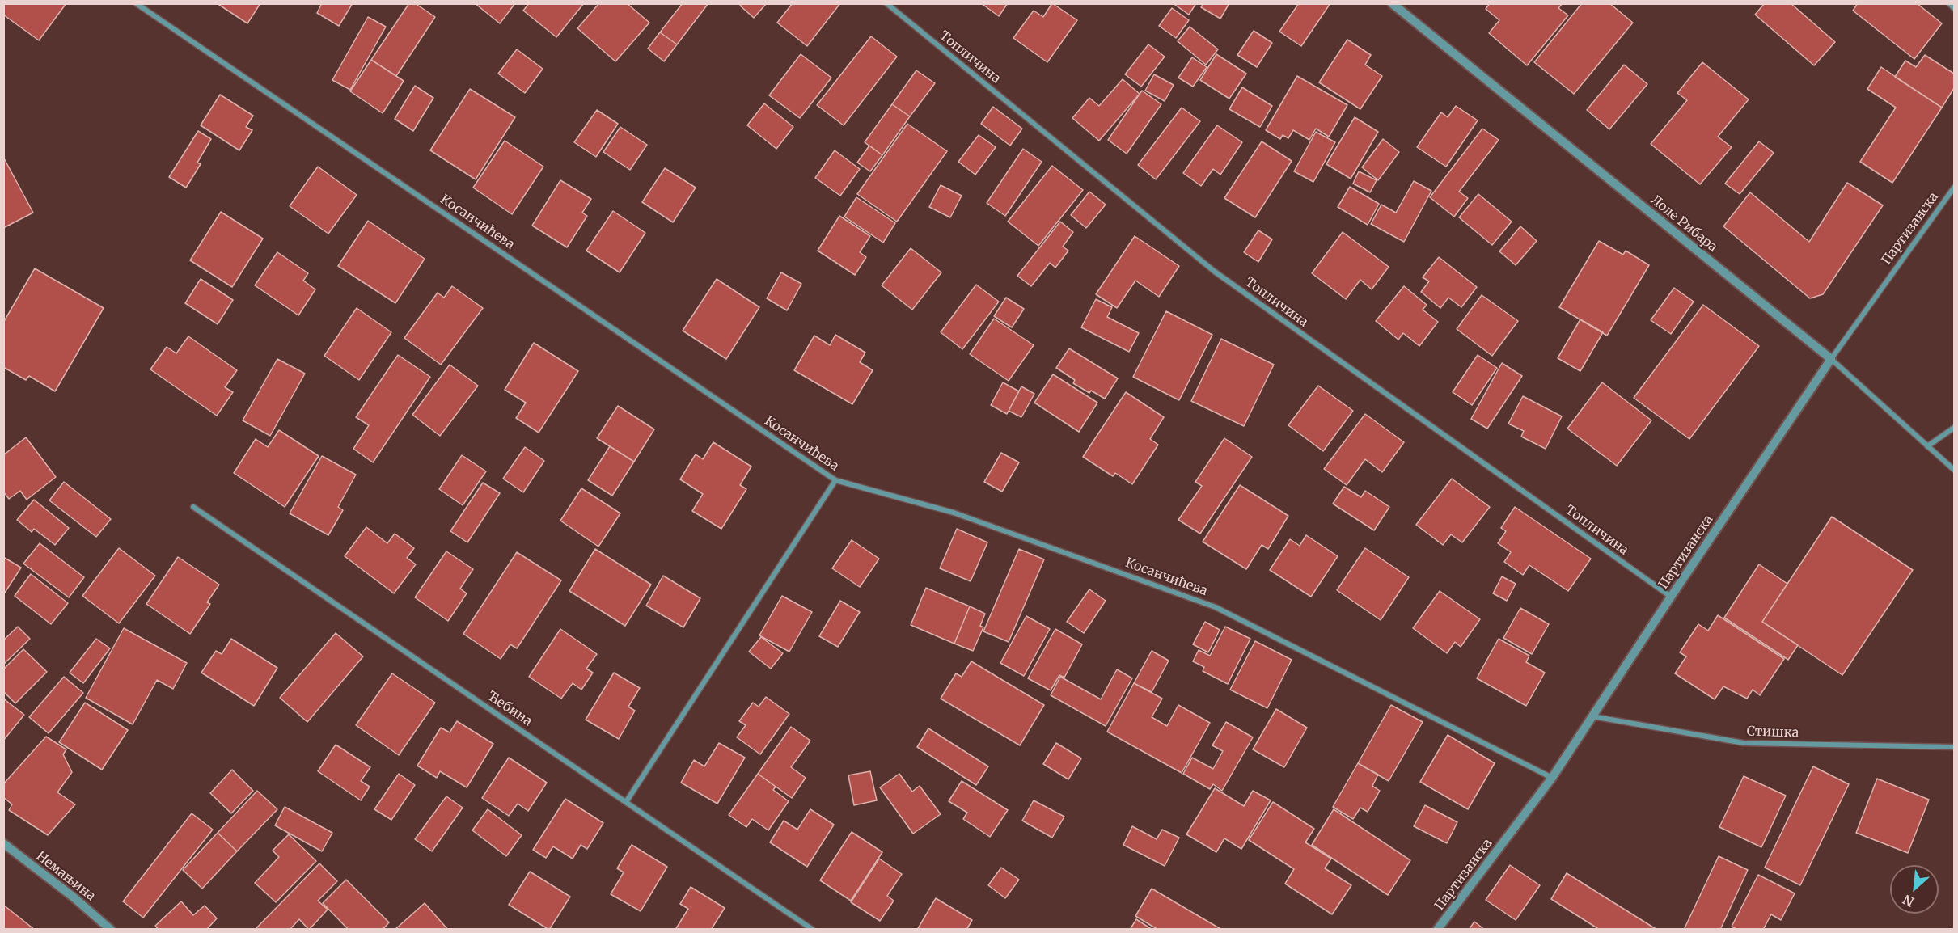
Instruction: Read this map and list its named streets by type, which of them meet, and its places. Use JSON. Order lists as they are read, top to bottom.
{
  "streets": {
    "street": [
      "Топличина",
      "Косанчићева",
      "Лоле Рибара",
      "Партизанска",
      "Ћебина",
      "Стишка",
      "Немањина"
    ]
  },
  "crossings": [
    ["Топличина", "Партизанска"],
    ["Косанчићева", "Партизанска"],
    ["Лоле Рибара", "Партизанска"],
    ["Партизанска", "Стишка"]
  ],
  "north": "bottom left"
}
